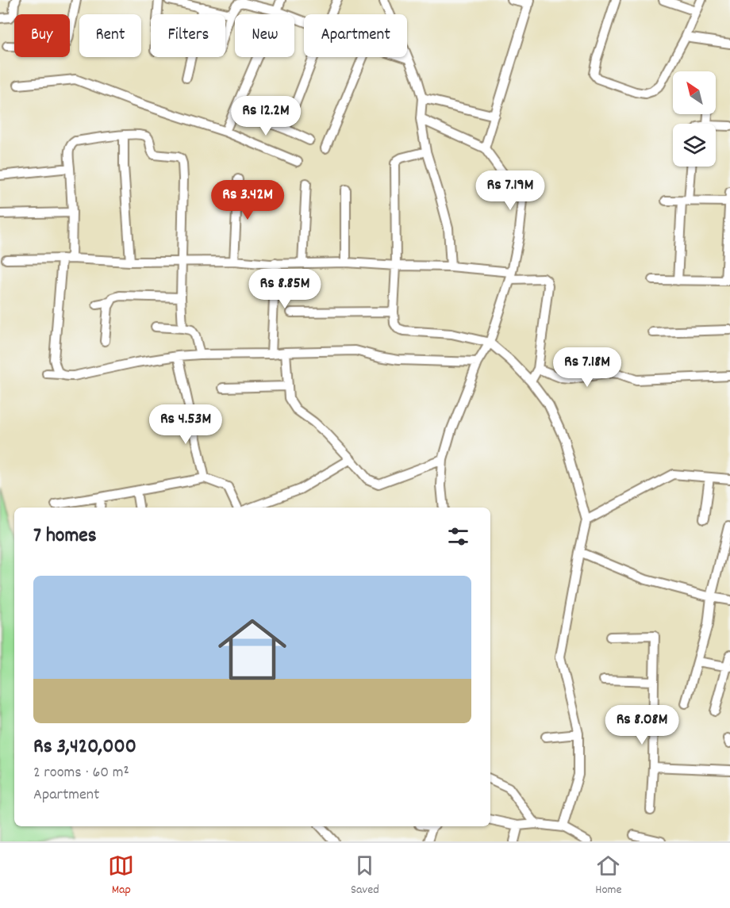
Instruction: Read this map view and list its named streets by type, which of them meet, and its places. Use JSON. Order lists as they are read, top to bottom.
{
  "north": "top left",
  "page": {
    "chip": [
      "Buy",
      "Rent",
      "Filters",
      "New",
      "Apartment"
    ],
    "price": [
      "Rs 12.2M",
      "Rs 7.19M",
      "Rs 3.42M",
      "Rs 8.85M",
      "Rs 7.18M",
      "Rs 4.53M",
      "Rs 8.08M"
    ],
    "heading": "7 homes",
    "list": [
      {
        "name": "Rs 3,420,000",
        "note": "2 rooms · 60 m² · Apartment"
      }
    ],
    "tabs": ["Map", "Saved", "Home"]
  }
}
